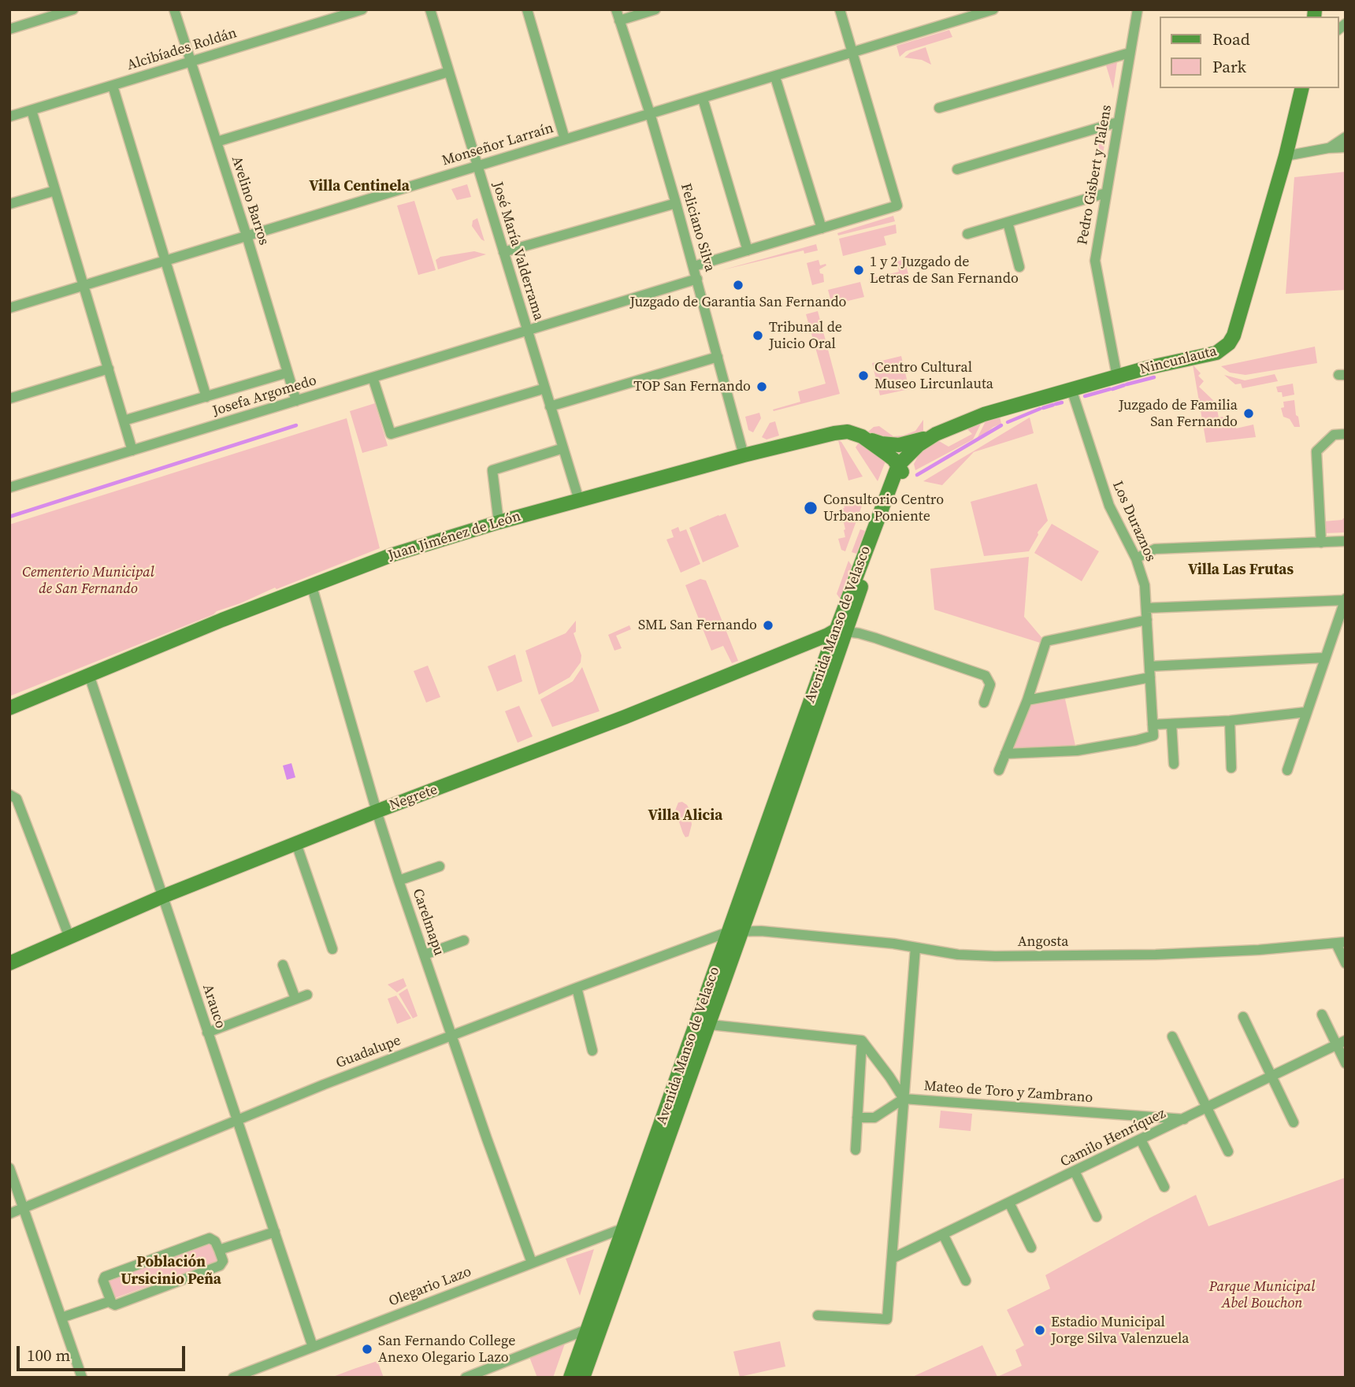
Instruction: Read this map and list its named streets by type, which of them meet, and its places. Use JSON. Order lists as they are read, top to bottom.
{
  "streets": {
    "main road": [
      "Nincunlauta",
      "Juan Jiménez de León",
      "Avenida Manso de Velasco",
      "Negrete"
    ],
    "street": [
      "Alcibíades Roldán",
      "Monseñor Larraín",
      "Pedro Gisbert y Talens",
      "Avelino Barros",
      "Feliciano Silva",
      "José María Valderrama",
      "Josefa Argomedo",
      "Los Duraznos",
      "Carelmapu",
      "Angosta",
      "Arauco",
      "Guadalupe",
      "Mateo de Toro y Zambrano",
      "Camilo Henríquez",
      "Olegario Lazo"
    ]
  },
  "crossings": [
    ["Alcibíades Roldán", "Avelino Barros"],
    ["Monseñor Larraín", "Avelino Barros"],
    ["Monseñor Larraín", "Feliciano Silva"],
    ["Monseñor Larraín", "José María Valderrama"],
    ["Pedro Gisbert y Talens", "Nincunlauta"],
    ["Avelino Barros", "Josefa Argomedo"],
    ["Feliciano Silva", "Josefa Argomedo"],
    ["Feliciano Silva", "Juan Jiménez de León"],
    ["José María Valderrama", "Josefa Argomedo"],
    ["José María Valderrama", "Juan Jiménez de León"],
    ["Nincunlauta", "Los Duraznos"],
    ["Nincunlauta", "Juan Jiménez de León"],
    ["Nincunlauta", "Avenida Manso de Velasco"],
    ["Juan Jiménez de León", "Avenida Manso de Velasco"],
    ["Juan Jiménez de León", "Carelmapu"],
    ["Juan Jiménez de León", "Arauco"],
    ["Avenida Manso de Velasco", "Negrete"],
    ["Avenida Manso de Velasco", "Angosta"],
    ["Avenida Manso de Velasco", "Guadalupe"],
    ["Avenida Manso de Velasco", "Olegario Lazo"],
    ["Negrete", "Carelmapu"],
    ["Negrete", "Arauco"],
    ["Carelmapu", "Guadalupe"],
    ["Carelmapu", "Olegario Lazo"],
    ["Angosta", "Guadalupe"],
    ["Arauco", "Guadalupe"],
    ["Arauco", "Olegario Lazo"],
    ["Mateo de Toro y Zambrano", "Camilo Henríquez"]
  ],
  "districts": [
    "Villa Centinela",
    "Villa Las Frutas",
    "Villa Alicia",
    "Población Ursicinio Peña"
  ],
  "parks": ["Cementerio Municipal de San Fernando", "Parque Municipal Abel Bouchon"],
  "places": [
    "1 y 2 Juzgado de Letras de San Fernando",
    "Juzgado de Garantia San Fernando",
    "Tribunal de Juicio Oral",
    "Centro Cultural Museo Lircunlauta",
    "TOP San Fernando",
    "Juzgado de Familia San Fernando",
    "Consultorio Centro Urbano Poniente",
    "SML San Fernando",
    "Estadio Municipal Jorge Silva Valenzuela",
    "San Fernando College Anexo Olegario Lazo"
  ],
  "legend": ["Road", "Park"],
  "scale_bar": "100 m"
}
